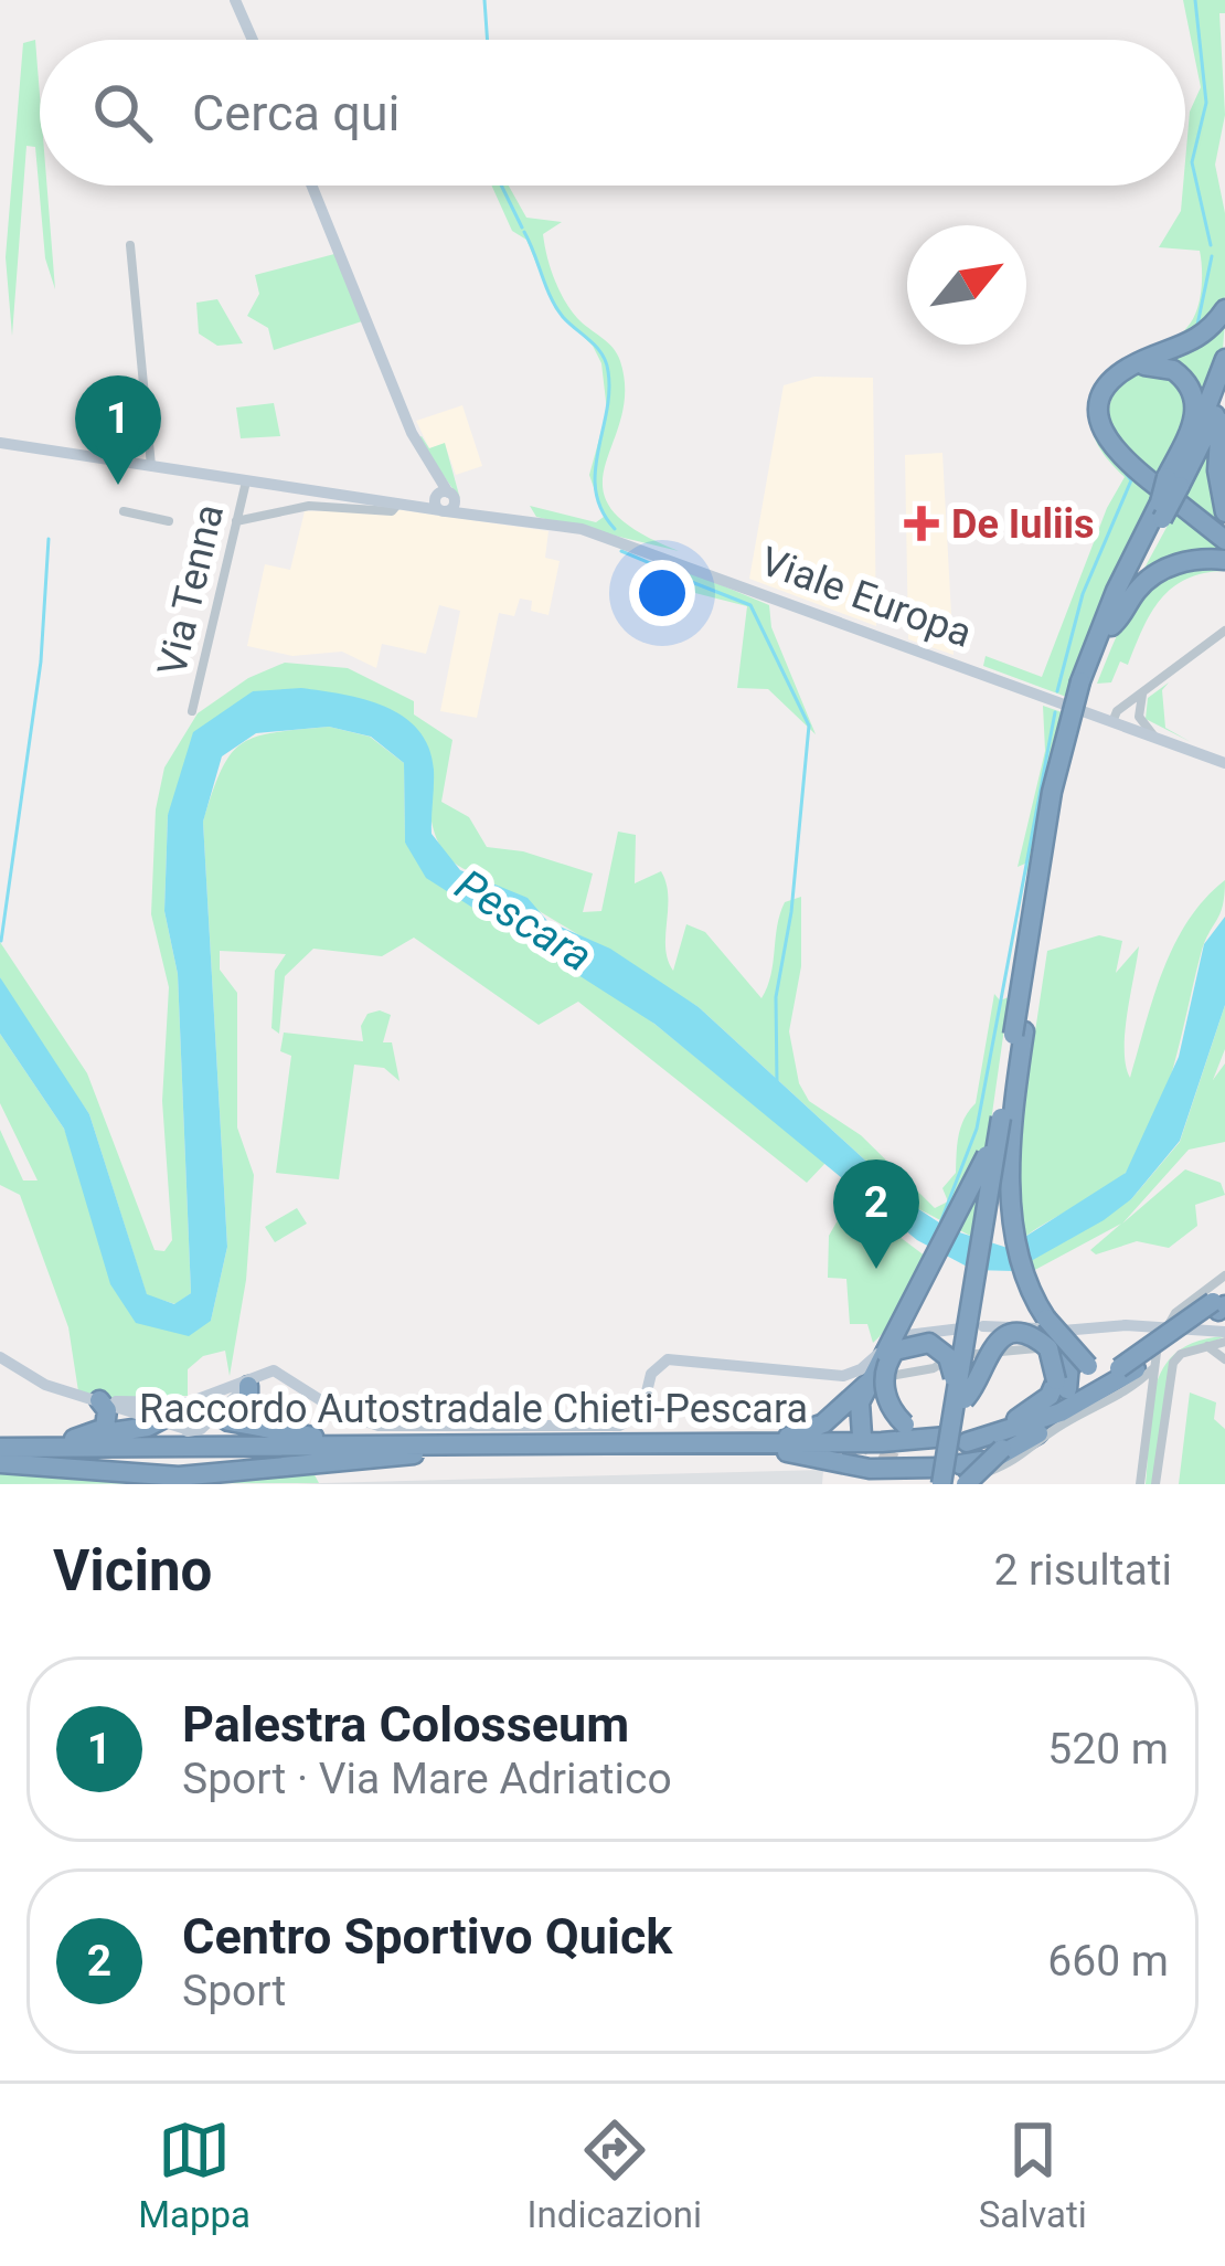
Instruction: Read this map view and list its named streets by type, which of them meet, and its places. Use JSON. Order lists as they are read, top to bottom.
{
  "streets": {
    "highway": ["Raccordo Autostradale Chieti-Pescara"],
    "street": ["Via Tenna", "Viale Europa"]
  },
  "water": ["Pescara"],
  "places": {
    "health": ["De Iuliis"]
  },
  "north": "top right",
  "page": {
    "search": "Cerca qui",
    "pins": ["1", "2"],
    "heading": ["Vicino", "2 risultati"],
    "list": [
      {
        "mark": "1",
        "name": "Palestra Colosseum",
        "note": "Sport · Via Mare Adriatico",
        "value": "520 m"
      },
      {
        "mark": "2",
        "name": "Centro Sportivo Quick",
        "note": "Sport",
        "value": "660 m"
      }
    ],
    "nav": ["Mappa", "Indicazioni", "Salvati"]
  }
}
